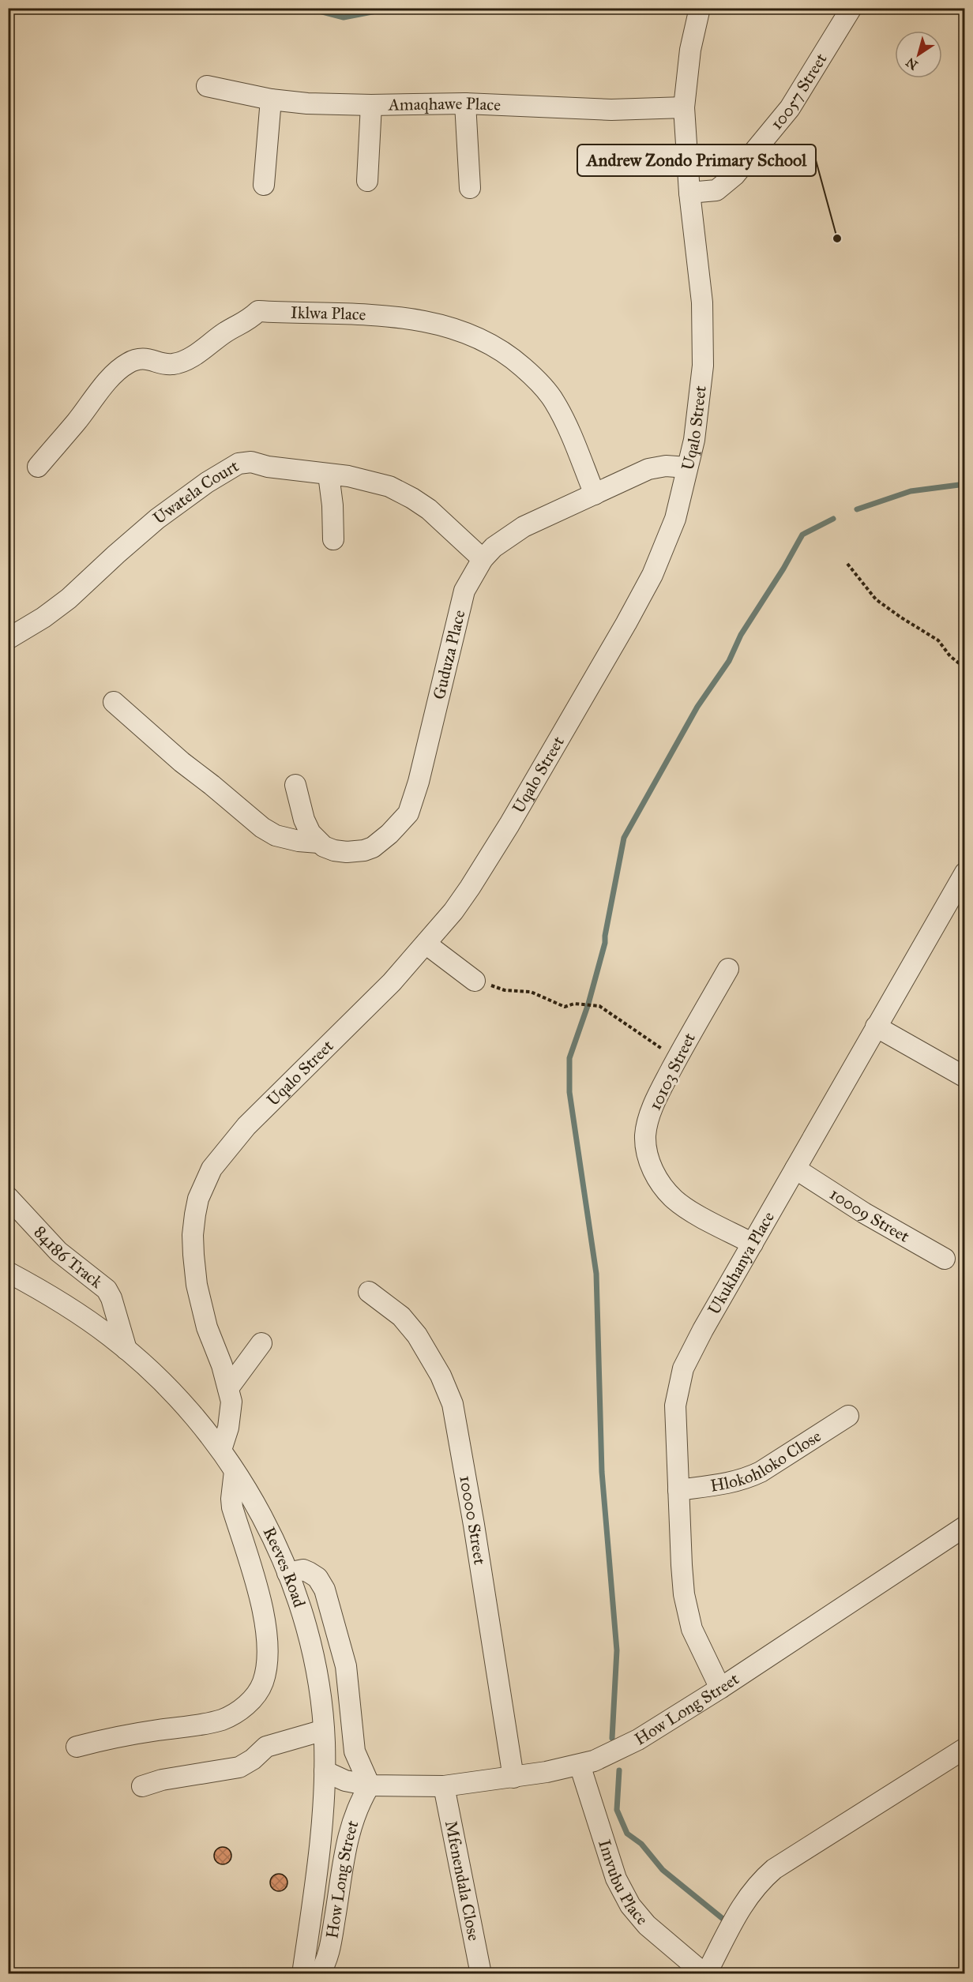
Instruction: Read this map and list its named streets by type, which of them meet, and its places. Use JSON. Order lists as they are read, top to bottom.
{
  "streets": {
    "street": [
      "10057 Street",
      "Amaqhawe Place",
      "Iklwa Place",
      "Uqalo Street",
      "Uwatela Court",
      "Guduza Place",
      "10103 Street",
      "10009 Street",
      "84186 Track",
      "Ukukhanya Place",
      "Hlokohloko Close",
      "10000 Street",
      "Reeves Road",
      "How Long Street",
      "Mfenendala Close",
      "Imvubu Place"
    ]
  },
  "crossings": [
    ["10057 Street", "Uqalo Street"],
    ["Amaqhawe Place", "Uqalo Street"],
    ["Iklwa Place", "Guduza Place"],
    ["Uqalo Street", "Guduza Place"],
    ["Uqalo Street", "Reeves Road"],
    ["Uwatela Court", "Guduza Place"],
    ["10103 Street", "Ukukhanya Place"],
    ["10009 Street", "Ukukhanya Place"],
    ["84186 Track", "Reeves Road"],
    ["Ukukhanya Place", "Hlokohloko Close"],
    ["Ukukhanya Place", "How Long Street"],
    ["10000 Street", "How Long Street"],
    ["Reeves Road", "How Long Street"],
    ["How Long Street", "Mfenendala Close"],
    ["How Long Street", "Imvubu Place"]
  ],
  "places": ["Andrew Zondo Primary School"],
  "north": "bottom left"
}
